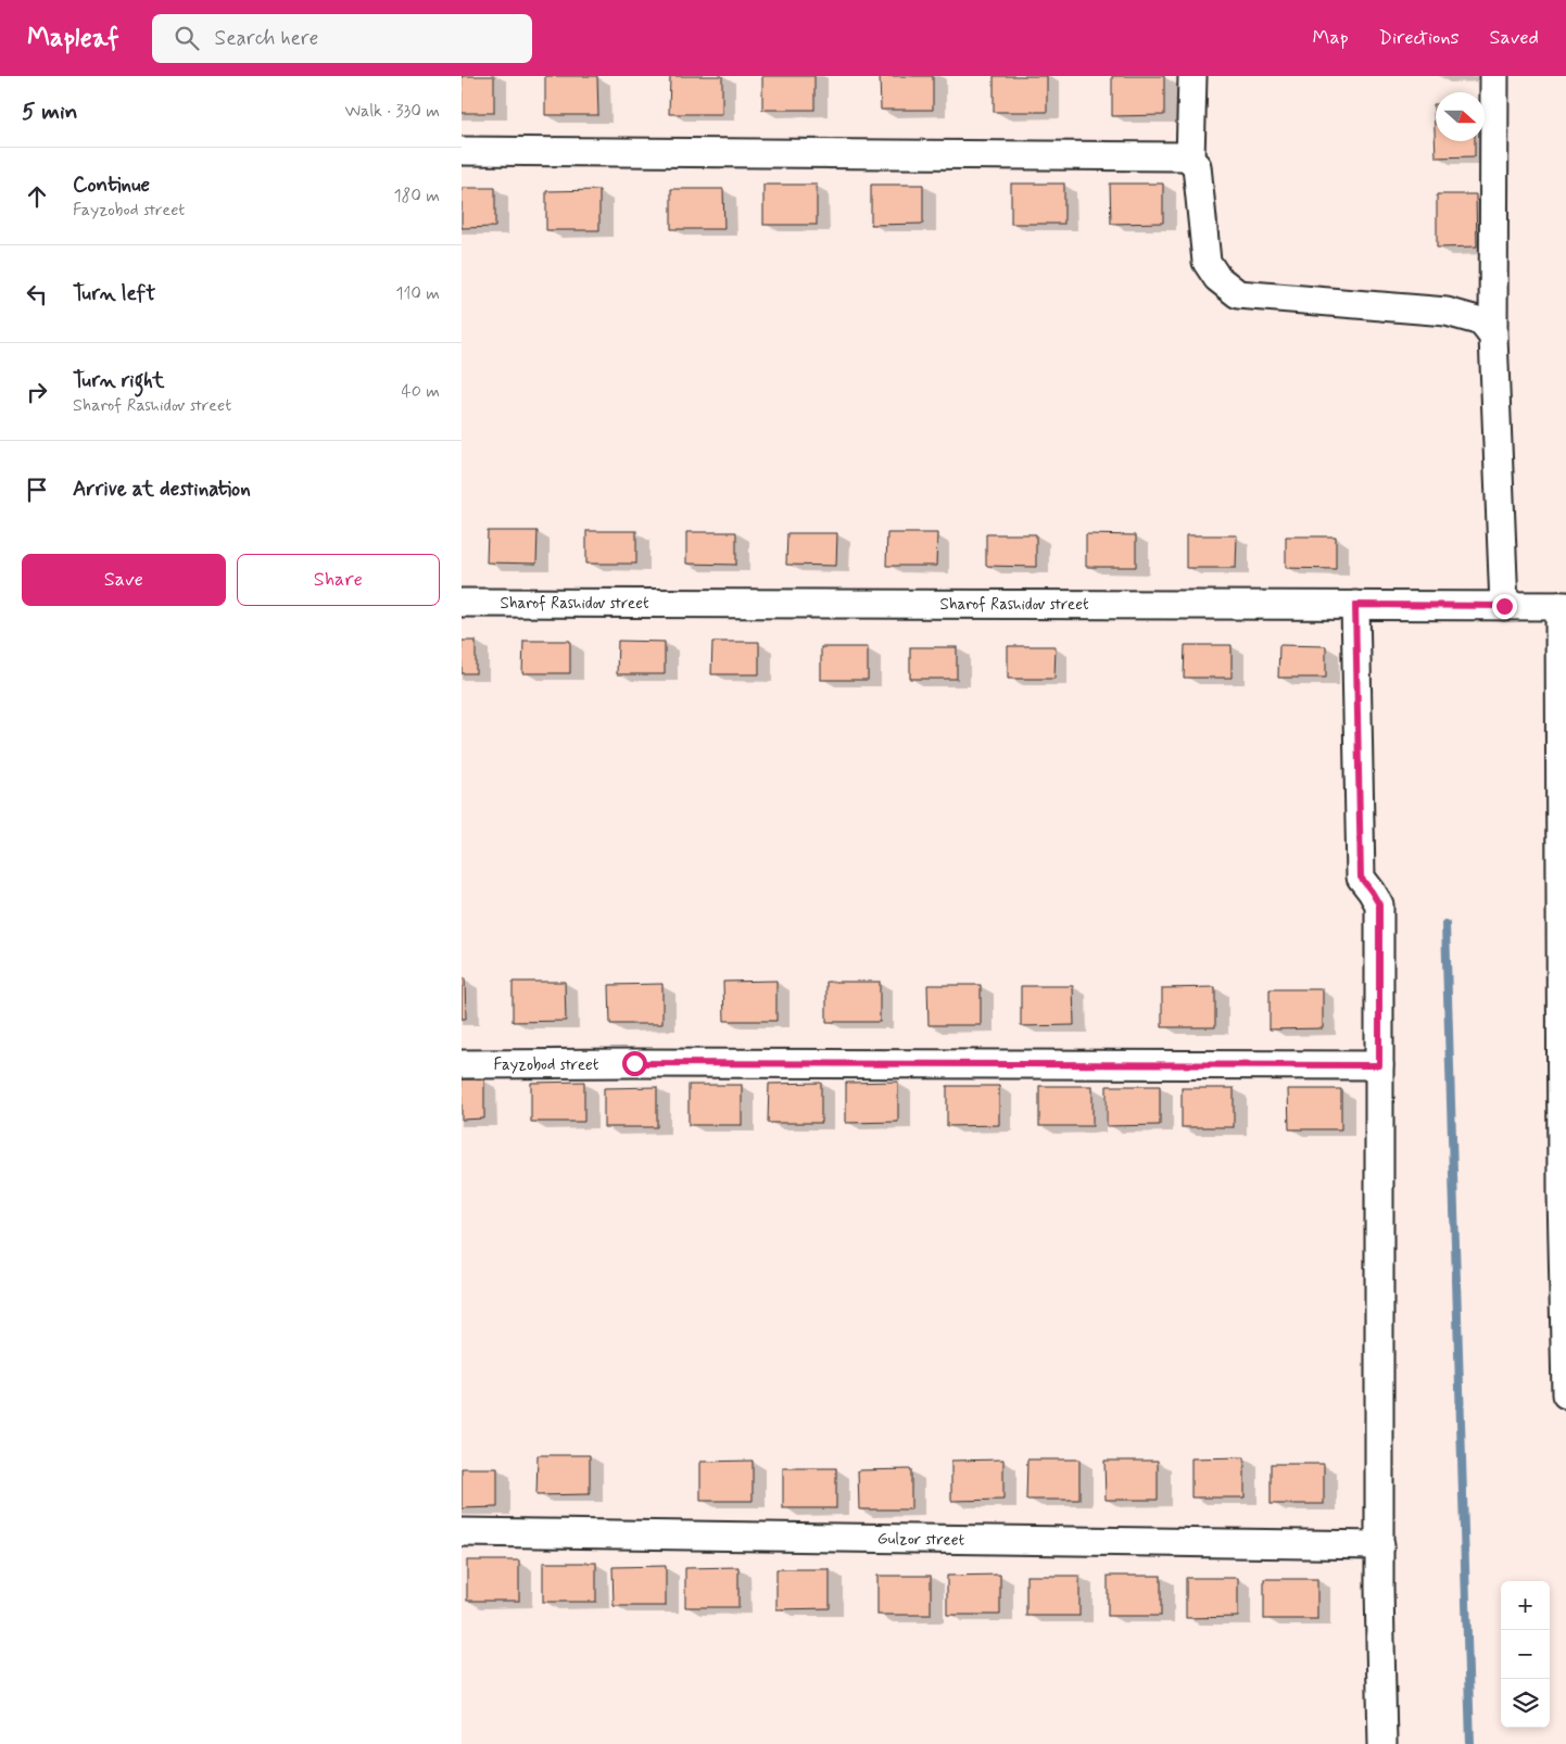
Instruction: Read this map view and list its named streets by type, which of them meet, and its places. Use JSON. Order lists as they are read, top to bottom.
{
  "streets": {
    "street": ["Sharof Rashidov street", "Fayzobod street", "Gulzor street"]
  },
  "north": "right",
  "page": {
    "header": "Mapleaf",
    "search": "Search here",
    "nav": ["Map", "Directions", "Saved"],
    "heading": ["5 min", "Walk · 330 m"],
    "list": [
      ["Continue", "Fayzobod street", "180 m"],
      ["Turn left", "110 m"],
      ["Turn right", "Sharof Rashidov street", "40 m"],
      "Arrive at destination"
    ],
    "buttons": ["Save", "Share"],
    "map_buttons": ["+", "−"]
  }
}
